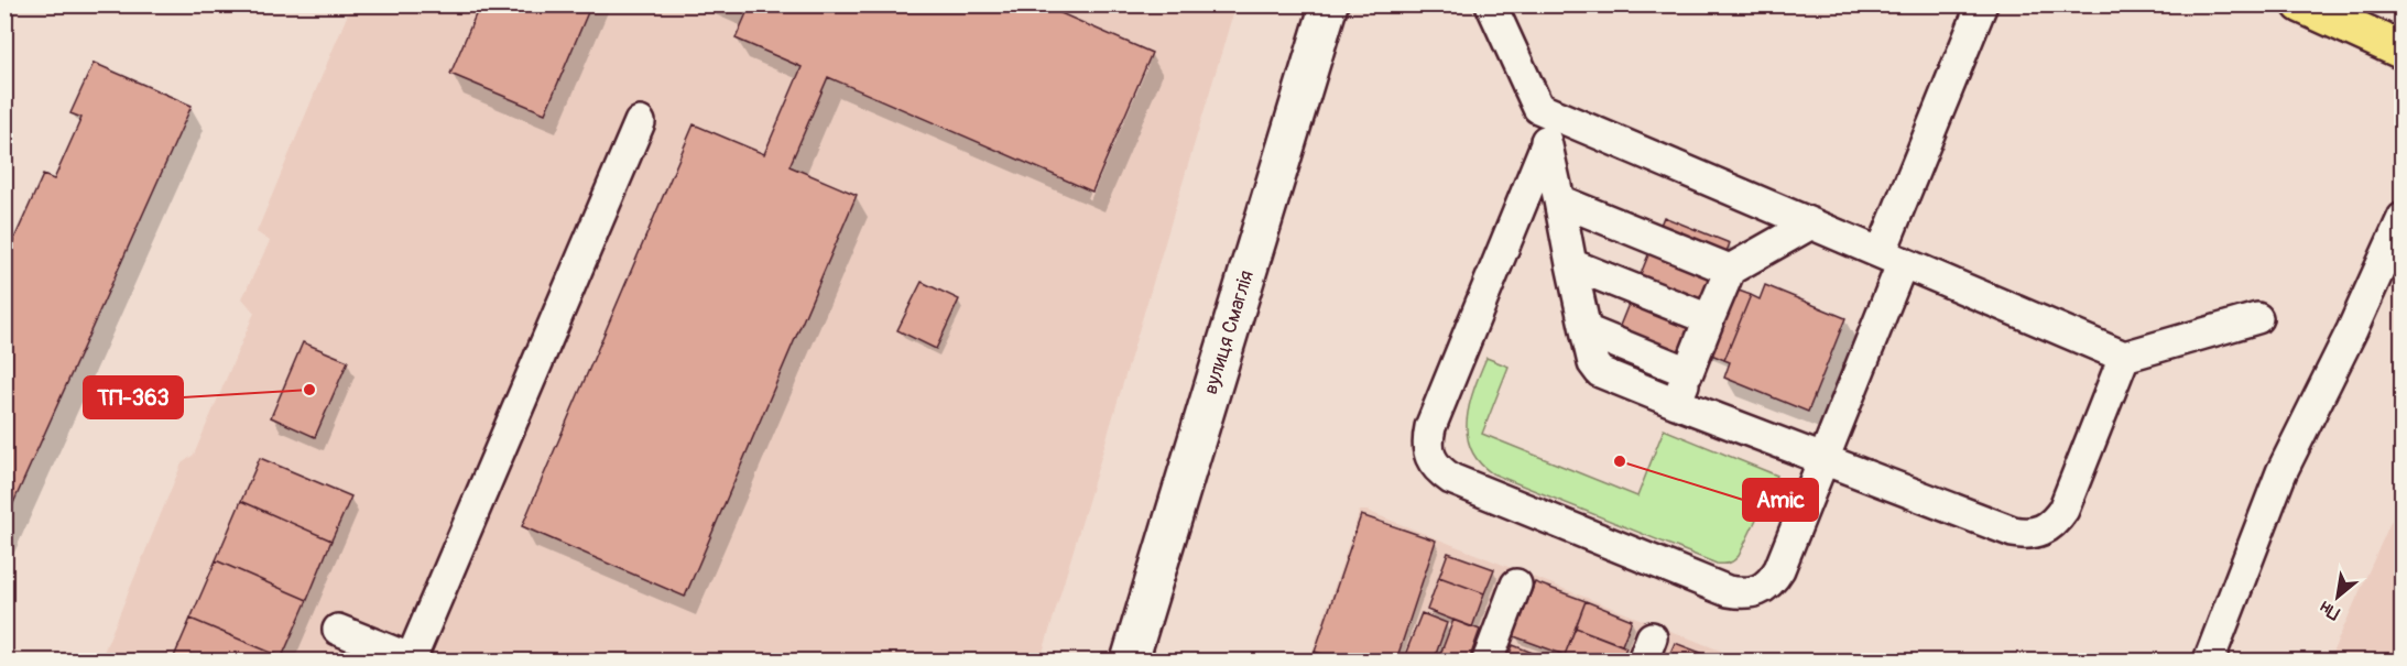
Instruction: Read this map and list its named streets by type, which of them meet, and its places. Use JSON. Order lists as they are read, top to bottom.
{
  "streets": {
    "street": ["вулиця Смаглія"]
  },
  "places": ["ТП-363", "Amic"],
  "north": "bottom left"
}
